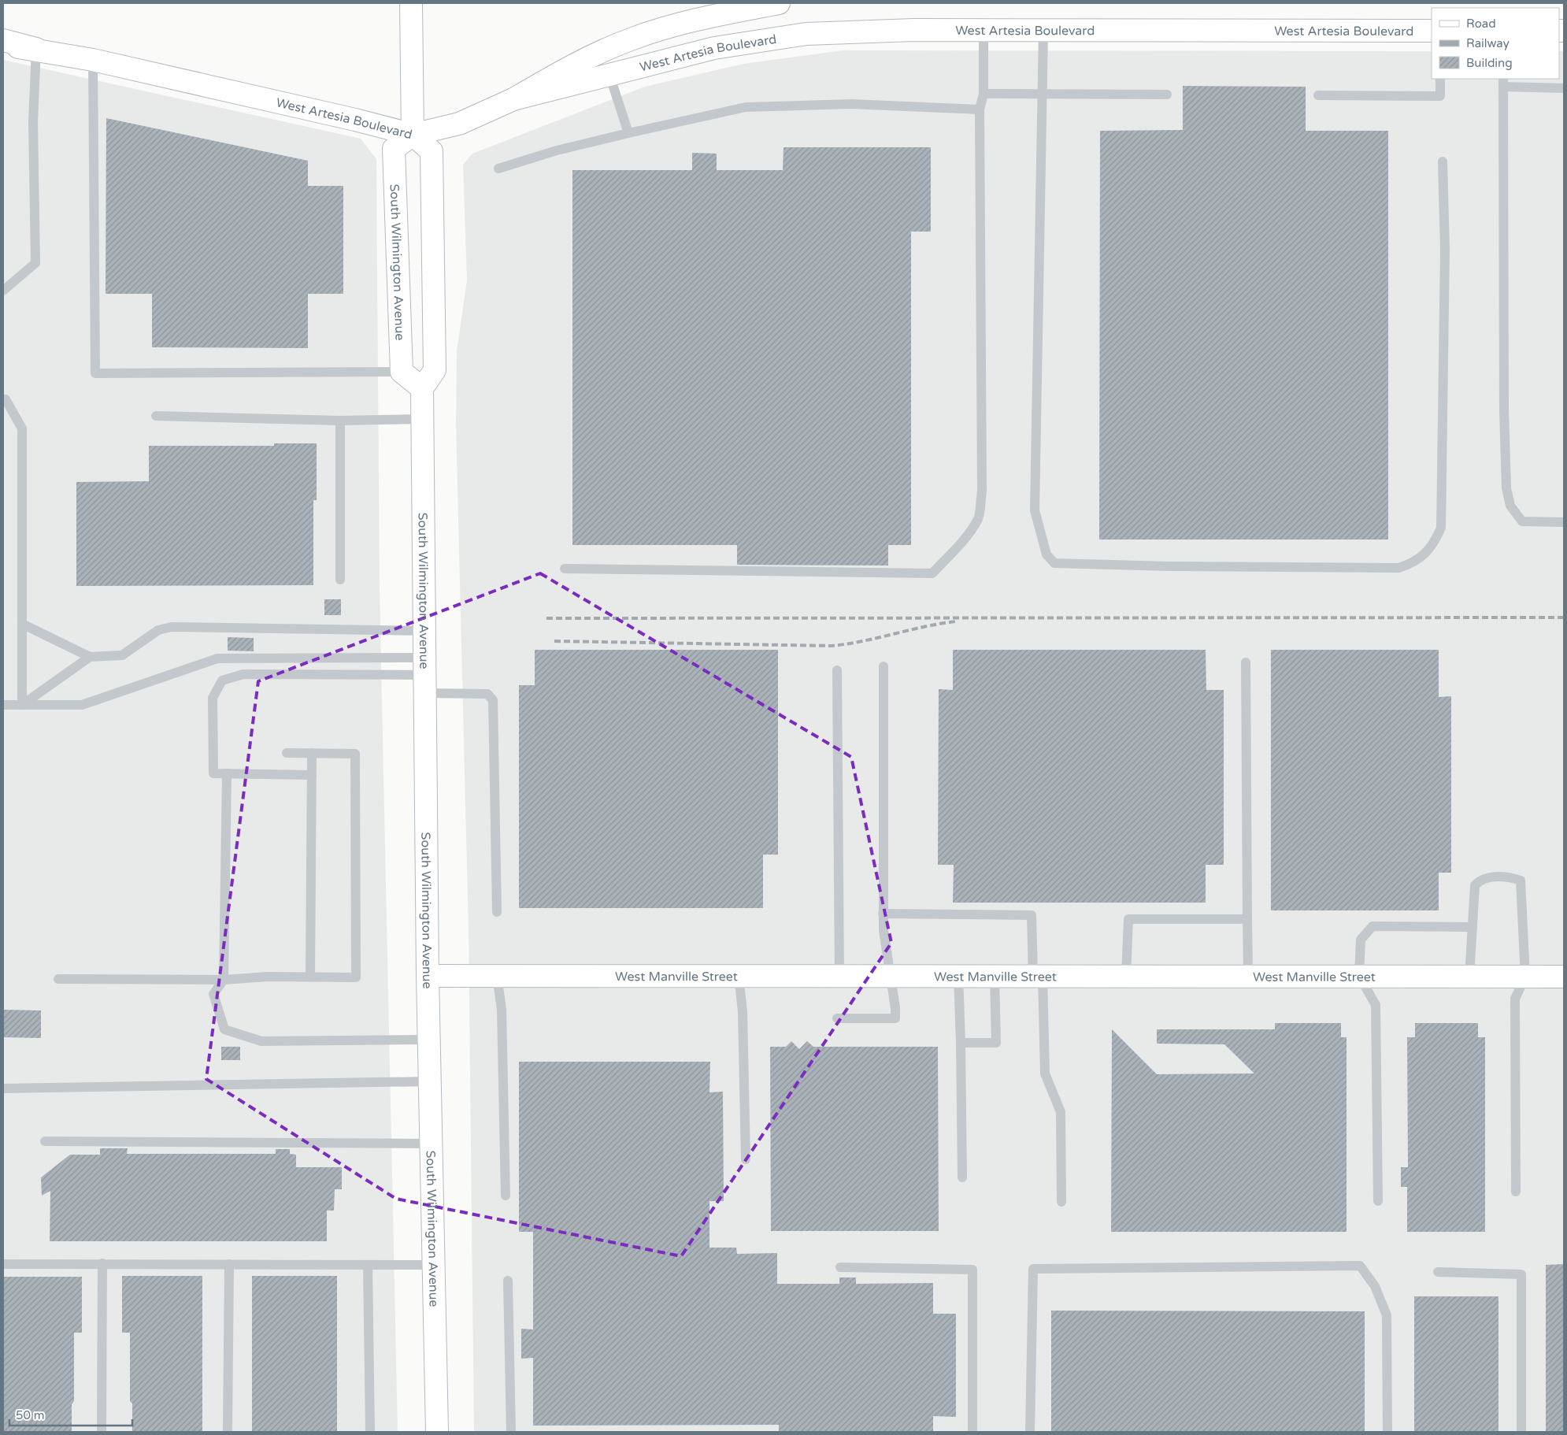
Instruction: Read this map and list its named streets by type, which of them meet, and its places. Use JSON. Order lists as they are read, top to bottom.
{
  "streets": {
    "main road": ["West Artesia Boulevard", "South Wilmington Avenue", "West Manville Street"]
  },
  "crossings": [
    ["West Artesia Boulevard", "South Wilmington Avenue"],
    ["South Wilmington Avenue", "West Manville Street"]
  ],
  "legend": ["Road", "Railway", "Building"],
  "scale_bar": "50 m"
}
